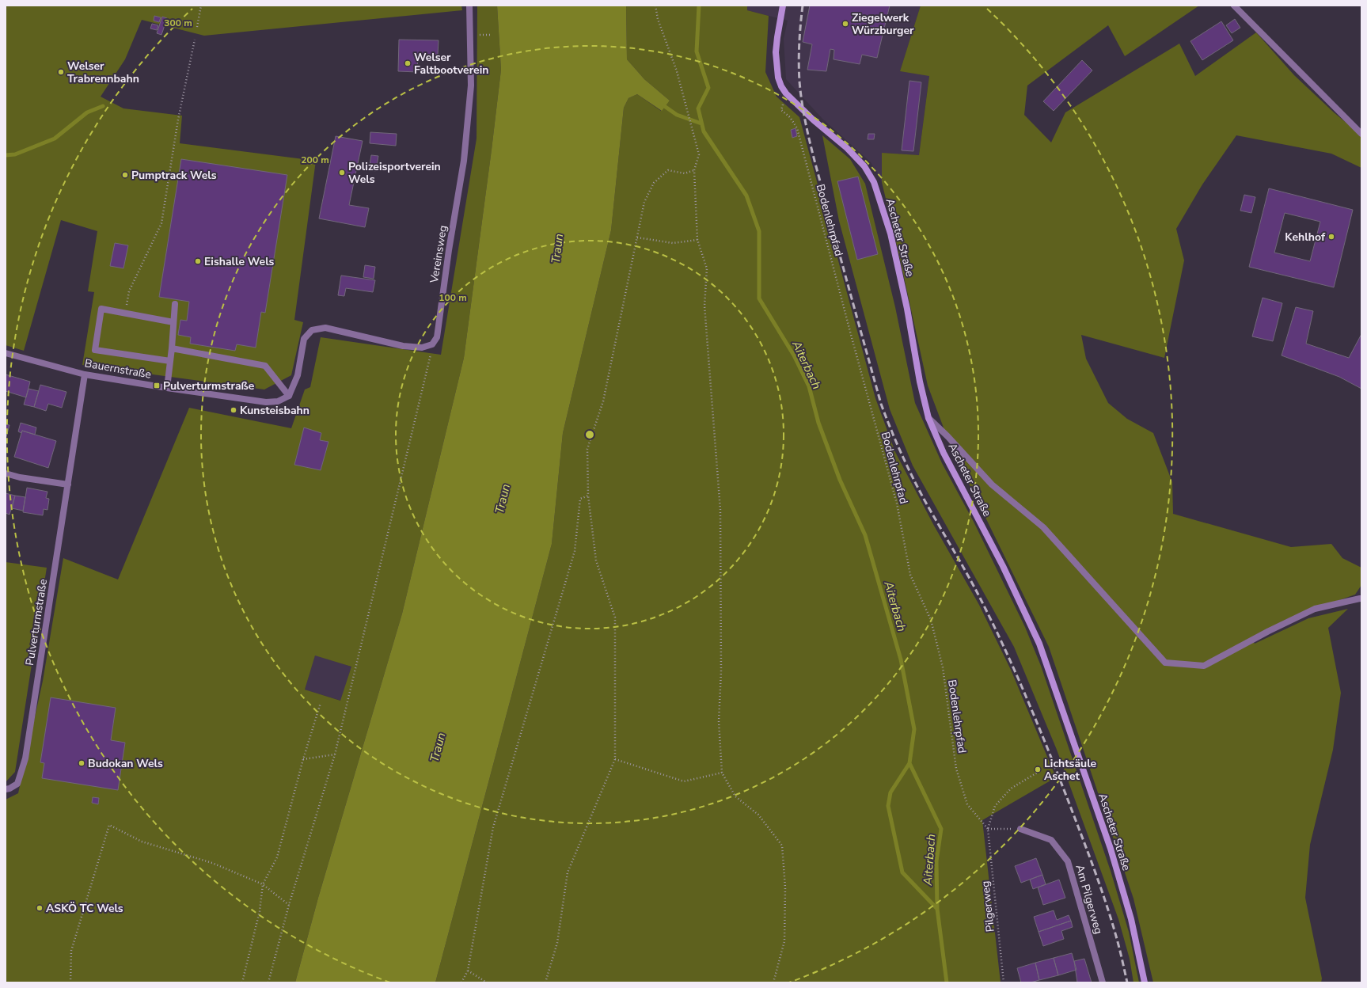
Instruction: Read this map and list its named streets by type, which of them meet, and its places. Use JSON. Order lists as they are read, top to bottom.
{
  "streets": {
    "main road": ["Ascheter Straße"],
    "street": [
      "Vereinsweg",
      "Bauernstraße",
      "Pulverturmstraße",
      "Am Pilgerweg"
    ],
    "path": ["Bodenlehrpfad", "Pilgerweg"]
  },
  "crossings": [
    ["Bodenlehrpfad", "Pilgerweg"],
    ["Bauernstraße", "Pulverturmstraße"]
  ],
  "water": ["Traun", "Aiterbach"],
  "places": {
    "other": [
      "Ziegelwerk Würzburger",
      "Welser Faltbootverein",
      "Welser Trabrennbahn",
      "Polizeisportverein Wels",
      "Pumptrack Wels",
      "Kehlhof",
      "Eishalle Wels",
      "Kunsteisbahn",
      "Budokan Wels",
      "Lichtsäule Aschet",
      "ASKÖ TC Wels"
    ],
    "transit": ["Pulverturmstraße"]
  },
  "rings": ["300 m", "200 m", "100 m"]
}
